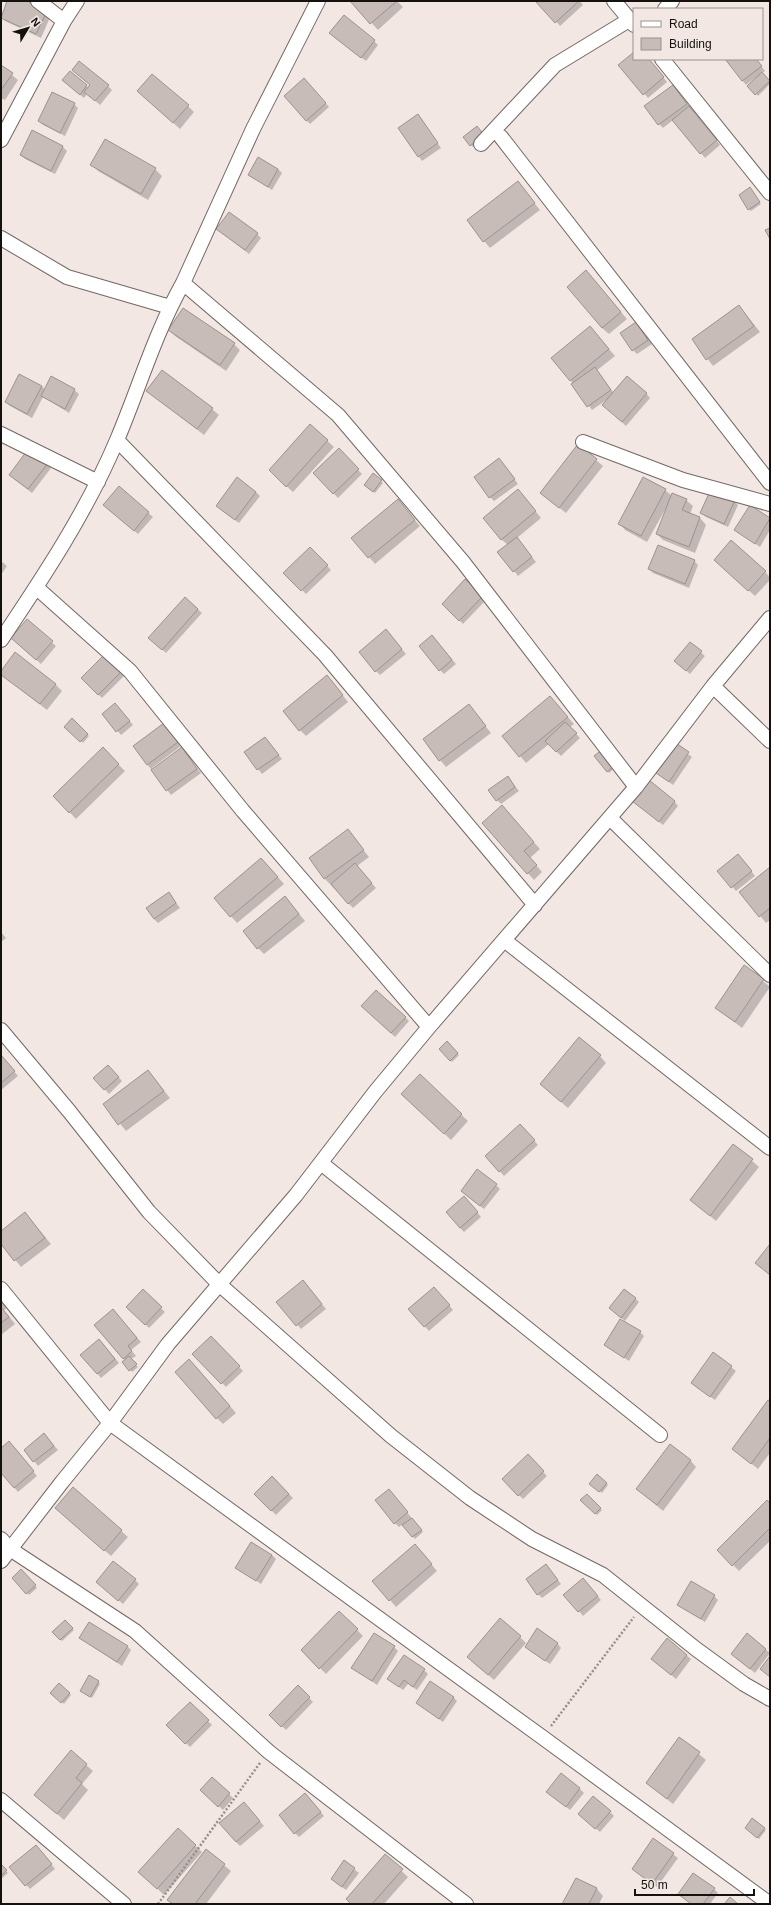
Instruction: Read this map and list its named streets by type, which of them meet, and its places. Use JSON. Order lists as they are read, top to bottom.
{
  "legend": ["Road", "Building"],
  "scale_bar": "50 m",
  "north": "top right"
}
